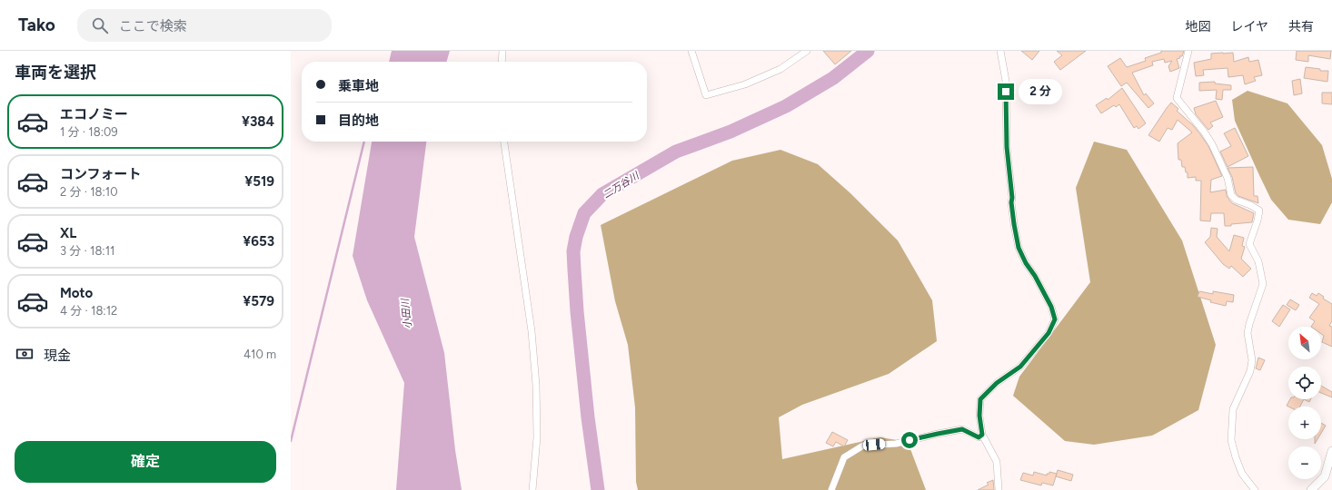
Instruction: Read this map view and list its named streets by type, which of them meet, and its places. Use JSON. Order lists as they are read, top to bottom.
{
  "water": ["二万谷川", "小田川"],
  "north": "top left",
  "page": {
    "header": "Tako",
    "search": "ここで検索",
    "nav": ["地図", "レイヤ", "共有"],
    "heading": "車両を選択",
    "banner": ["乗車地", "目的地"],
    "bubble": "2 分",
    "list": [
      {
        "name": "エコノミー",
        "note": "1 分 · 18:09",
        "value": "¥384"
      },
      {
        "name": "コンフォート",
        "note": "2 分 · 18:10",
        "value": "¥519"
      },
      {
        "name": "XL",
        "note": "3 分 · 18:11",
        "value": "¥653"
      },
      {
        "name": "Moto",
        "note": "4 分 · 18:12",
        "value": "¥579"
      }
    ],
    "map_buttons": ["+", "−"],
    "pay": ["現金", "410 m"],
    "buttons": "確定"
  }
}
